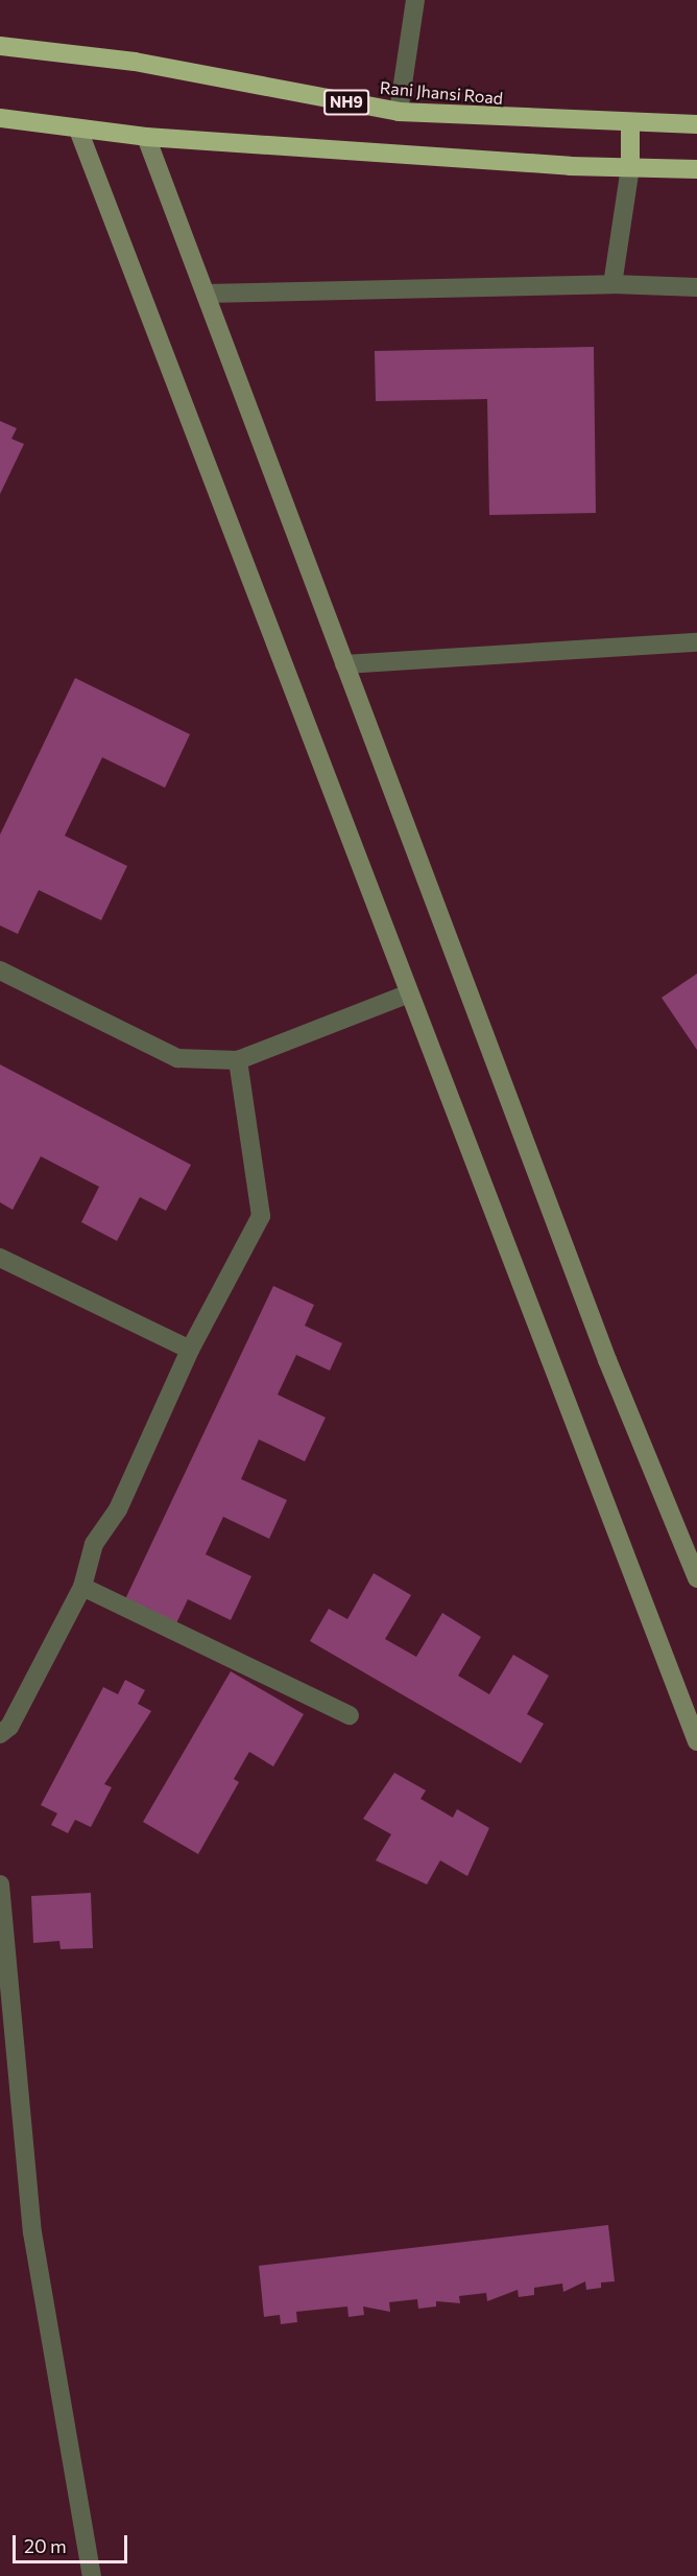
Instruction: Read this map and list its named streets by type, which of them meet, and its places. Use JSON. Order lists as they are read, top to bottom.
{
  "streets": {
    "highway": ["Rani Jhansi Road", "NH9"]
  },
  "scale_bar": "20 m"
}
